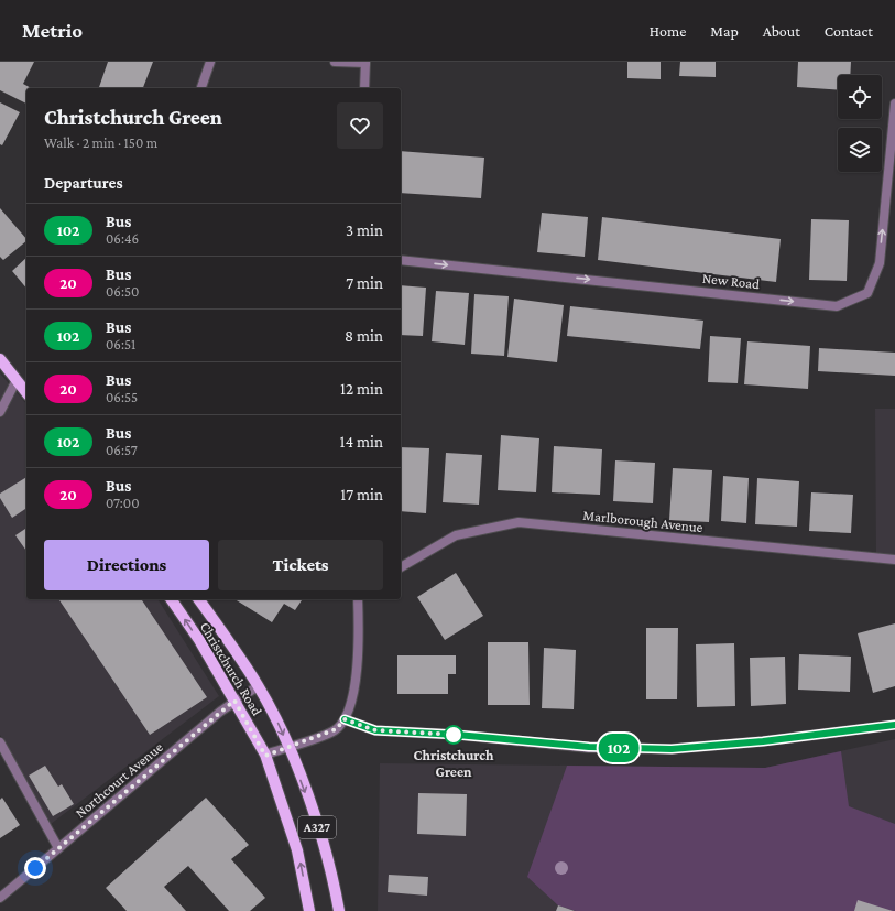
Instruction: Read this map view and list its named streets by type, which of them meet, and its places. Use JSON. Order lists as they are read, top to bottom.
{
  "streets": {
    "main road": ["Christchurch Road", "A327"],
    "street": ["New Road", "Marlborough Avenue", "Northcourt Avenue"]
  },
  "crossings": [
    ["Christchurch Road", "Northcourt Avenue"],
    ["Christchurch Road", "A327"]
  ],
  "places": ["Christchurch Green"],
  "lines": ["bus line 102"],
  "page": {
    "header": "Metrio",
    "nav": [
      "Home",
      "Map",
      "About",
      "Contact"
    ],
    "on_map": "102",
    "heading": [
      ["Christchurch Green", "Walk · 2 min · 150 m"],
      "Departures"
    ],
    "list": [
      {
        "mark": "102",
        "name": "Bus",
        "note": "06:46",
        "value": "3 min"
      },
      {
        "mark": "20",
        "name": "Bus",
        "note": "06:50",
        "value": "7 min"
      },
      {
        "mark": "102",
        "name": "Bus",
        "note": "06:51",
        "value": "8 min"
      },
      {
        "mark": "20",
        "name": "Bus",
        "note": "06:55",
        "value": "12 min"
      },
      {
        "mark": "102",
        "name": "Bus",
        "note": "06:57",
        "value": "14 min"
      },
      {
        "mark": "20",
        "name": "Bus",
        "note": "07:00",
        "value": "17 min"
      }
    ],
    "buttons": ["Directions", "Tickets"]
  }
}
